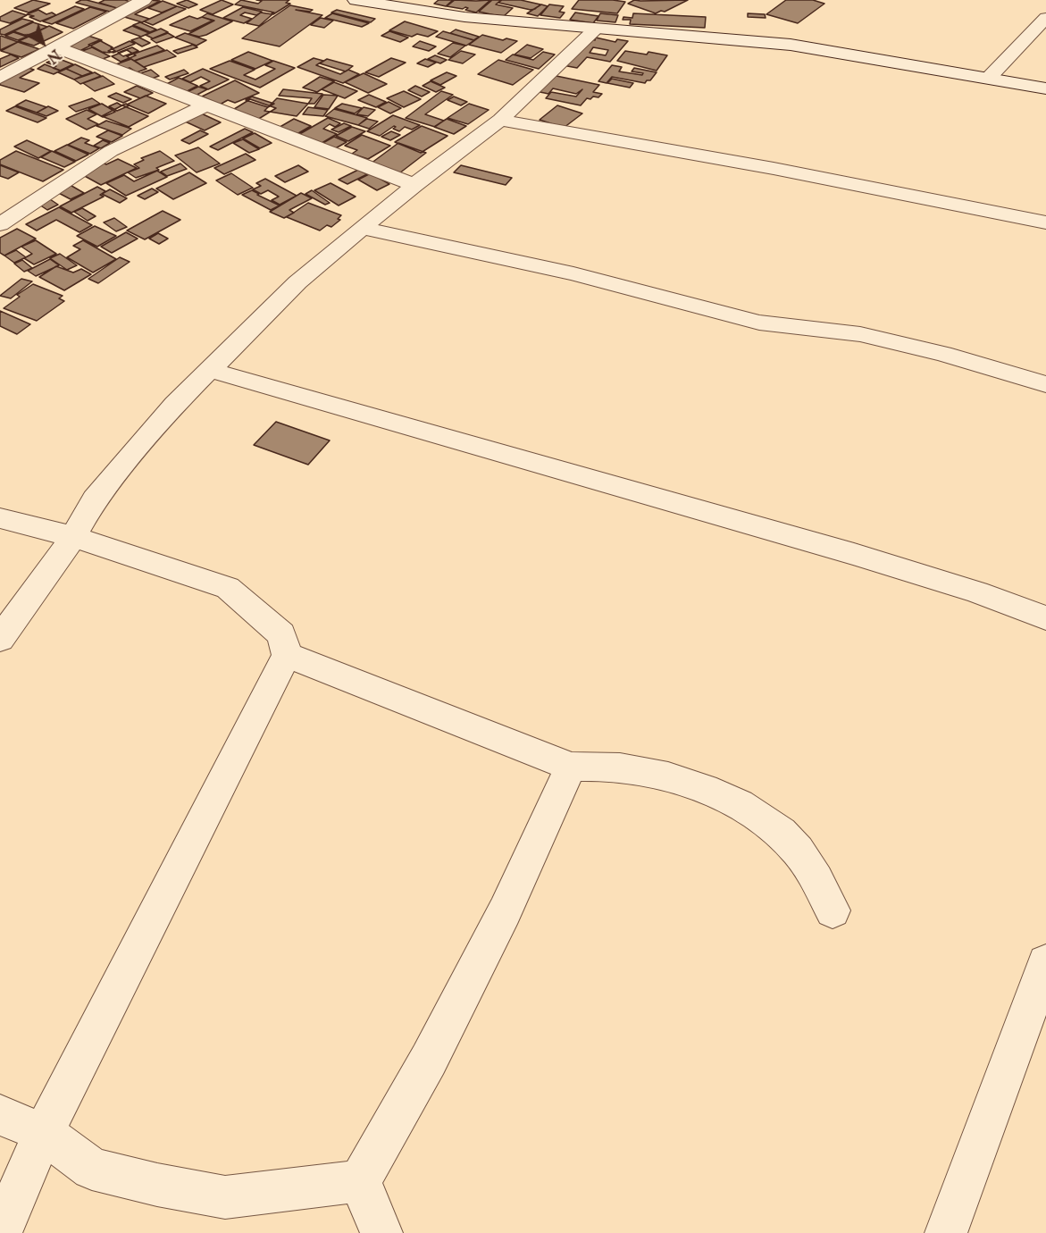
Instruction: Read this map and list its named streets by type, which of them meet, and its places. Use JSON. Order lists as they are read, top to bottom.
{
  "north": "bottom right"
}
